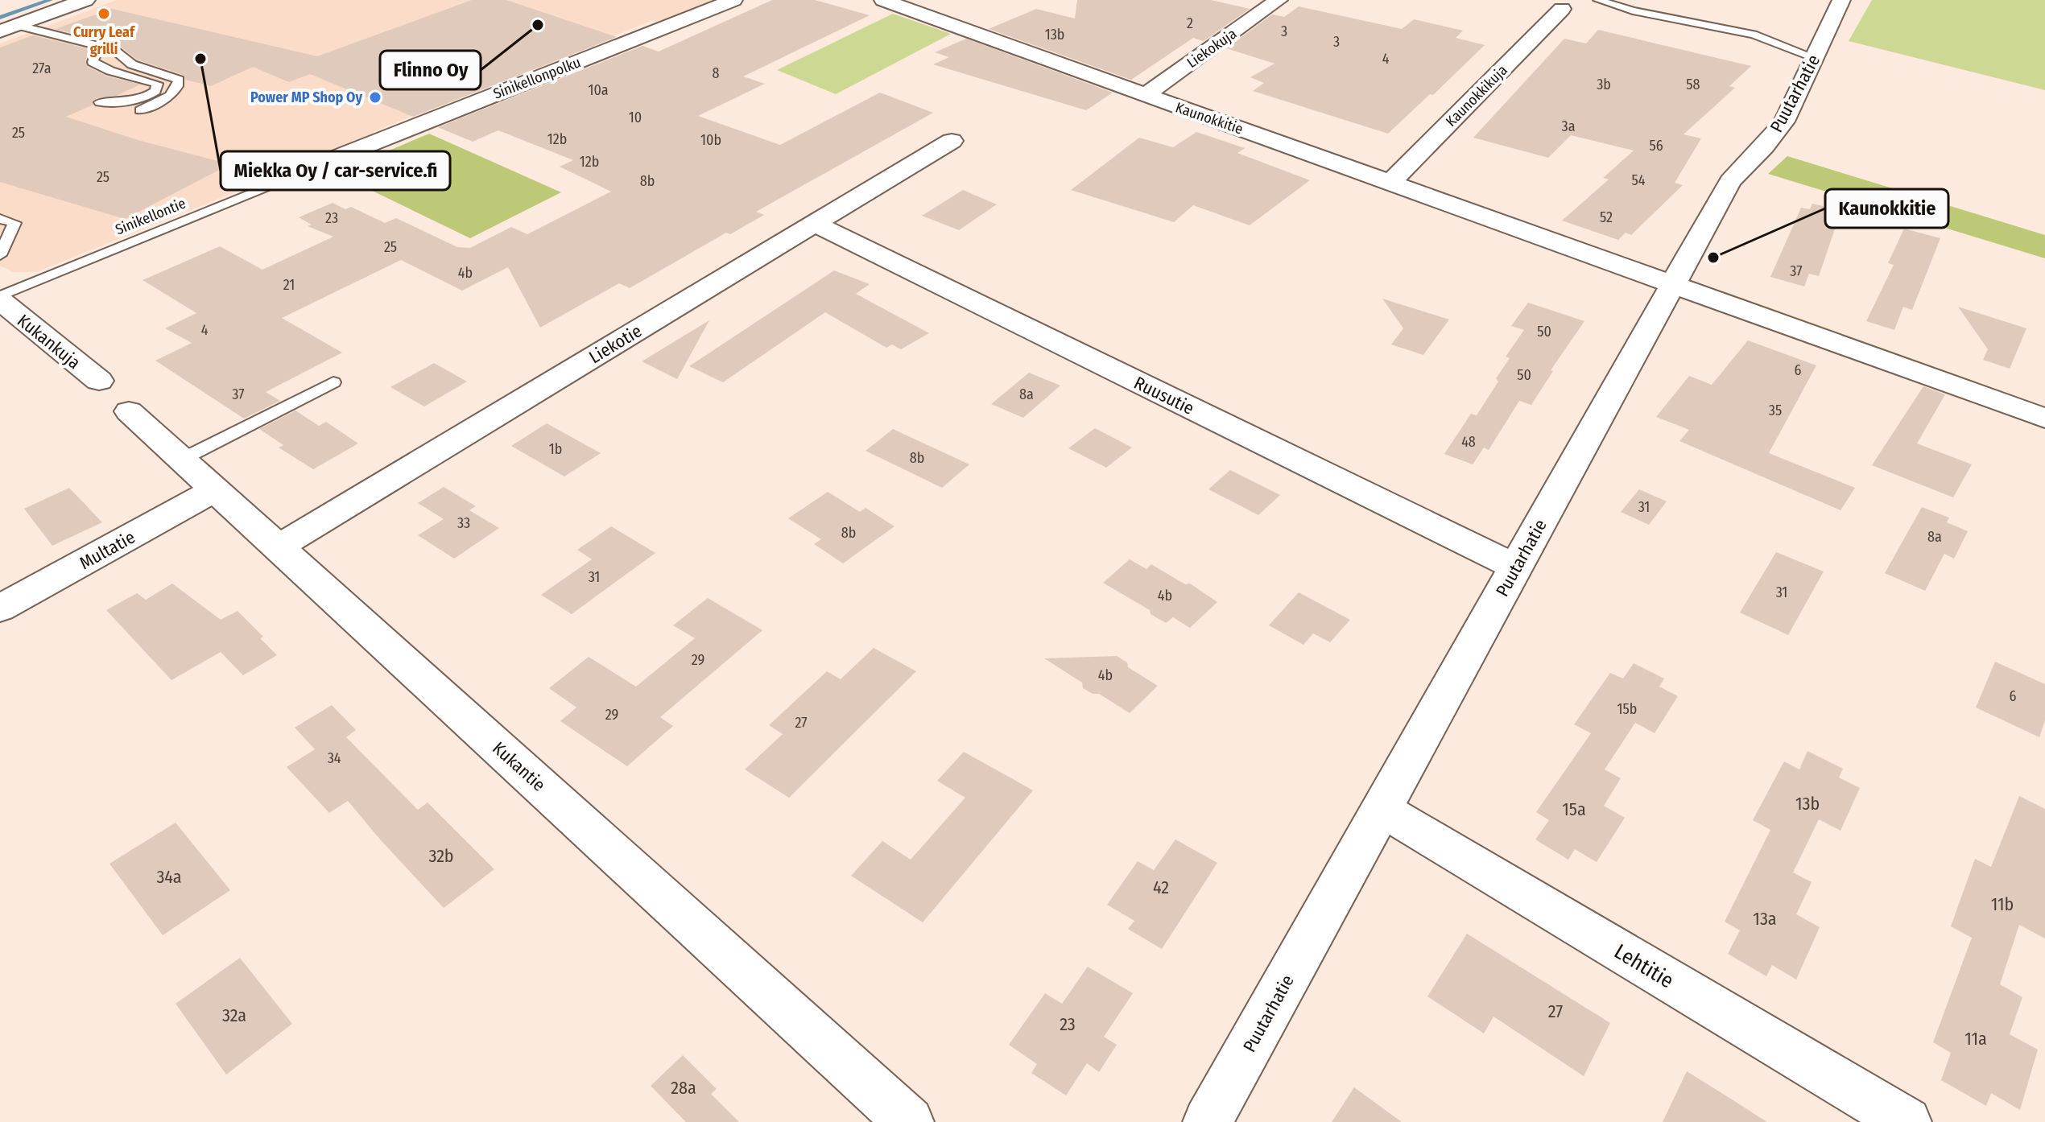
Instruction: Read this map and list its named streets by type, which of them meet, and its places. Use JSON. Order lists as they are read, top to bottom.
{
  "streets": {
    "street": [
      "Liekokuja",
      "Sinikellonpolku",
      "Puutarhatie",
      "Kaunokkikuja",
      "Kaunokkitie",
      "Kukankuja",
      "Liekotie",
      "Ruusutie",
      "Multatie",
      "Kukantie",
      "Lehtitie"
    ],
    "lane": ["Sinikellontie"]
  },
  "crossings": [
    ["Liekokuja", "Kaunokkitie"],
    ["Puutarhatie", "Kaunokkitie"],
    ["Puutarhatie", "Ruusutie"],
    ["Puutarhatie", "Lehtitie"],
    ["Kaunokkikuja", "Kaunokkitie"],
    ["Sinikellontie", "Kukankuja"],
    ["Liekotie", "Ruusutie"],
    ["Liekotie", "Kukantie"],
    ["Multatie", "Kukantie"]
  ],
  "places": [
    "Curry Leaf grilli",
    "Flinno Oy",
    "Miekka Oy / car-service.fi",
    "Power MP Shop Oy",
    "Kaunokkitie"
  ],
  "house_numbers": [
    "2",
    "3",
    "13b",
    "3",
    "4",
    "27a",
    "8",
    "3b",
    "58",
    "10a",
    "10",
    "3a",
    "25",
    "12b",
    "10b",
    "56",
    "12b",
    "25",
    "54",
    "8b",
    "52",
    "23",
    "25",
    "37",
    "4b",
    "21",
    "4",
    "50",
    "6",
    "50",
    "37",
    "8a",
    "35",
    "48",
    "1b",
    "8b",
    "31",
    "33",
    "8b",
    "8a",
    "31",
    "31",
    "4b",
    "29",
    "4b",
    "6",
    "15b",
    "29",
    "27",
    "34",
    "13b",
    "15a",
    "32b",
    "34a",
    "42",
    "11b",
    "13a",
    "27",
    "32a",
    "23",
    "11a",
    "28a"
  ]
}
